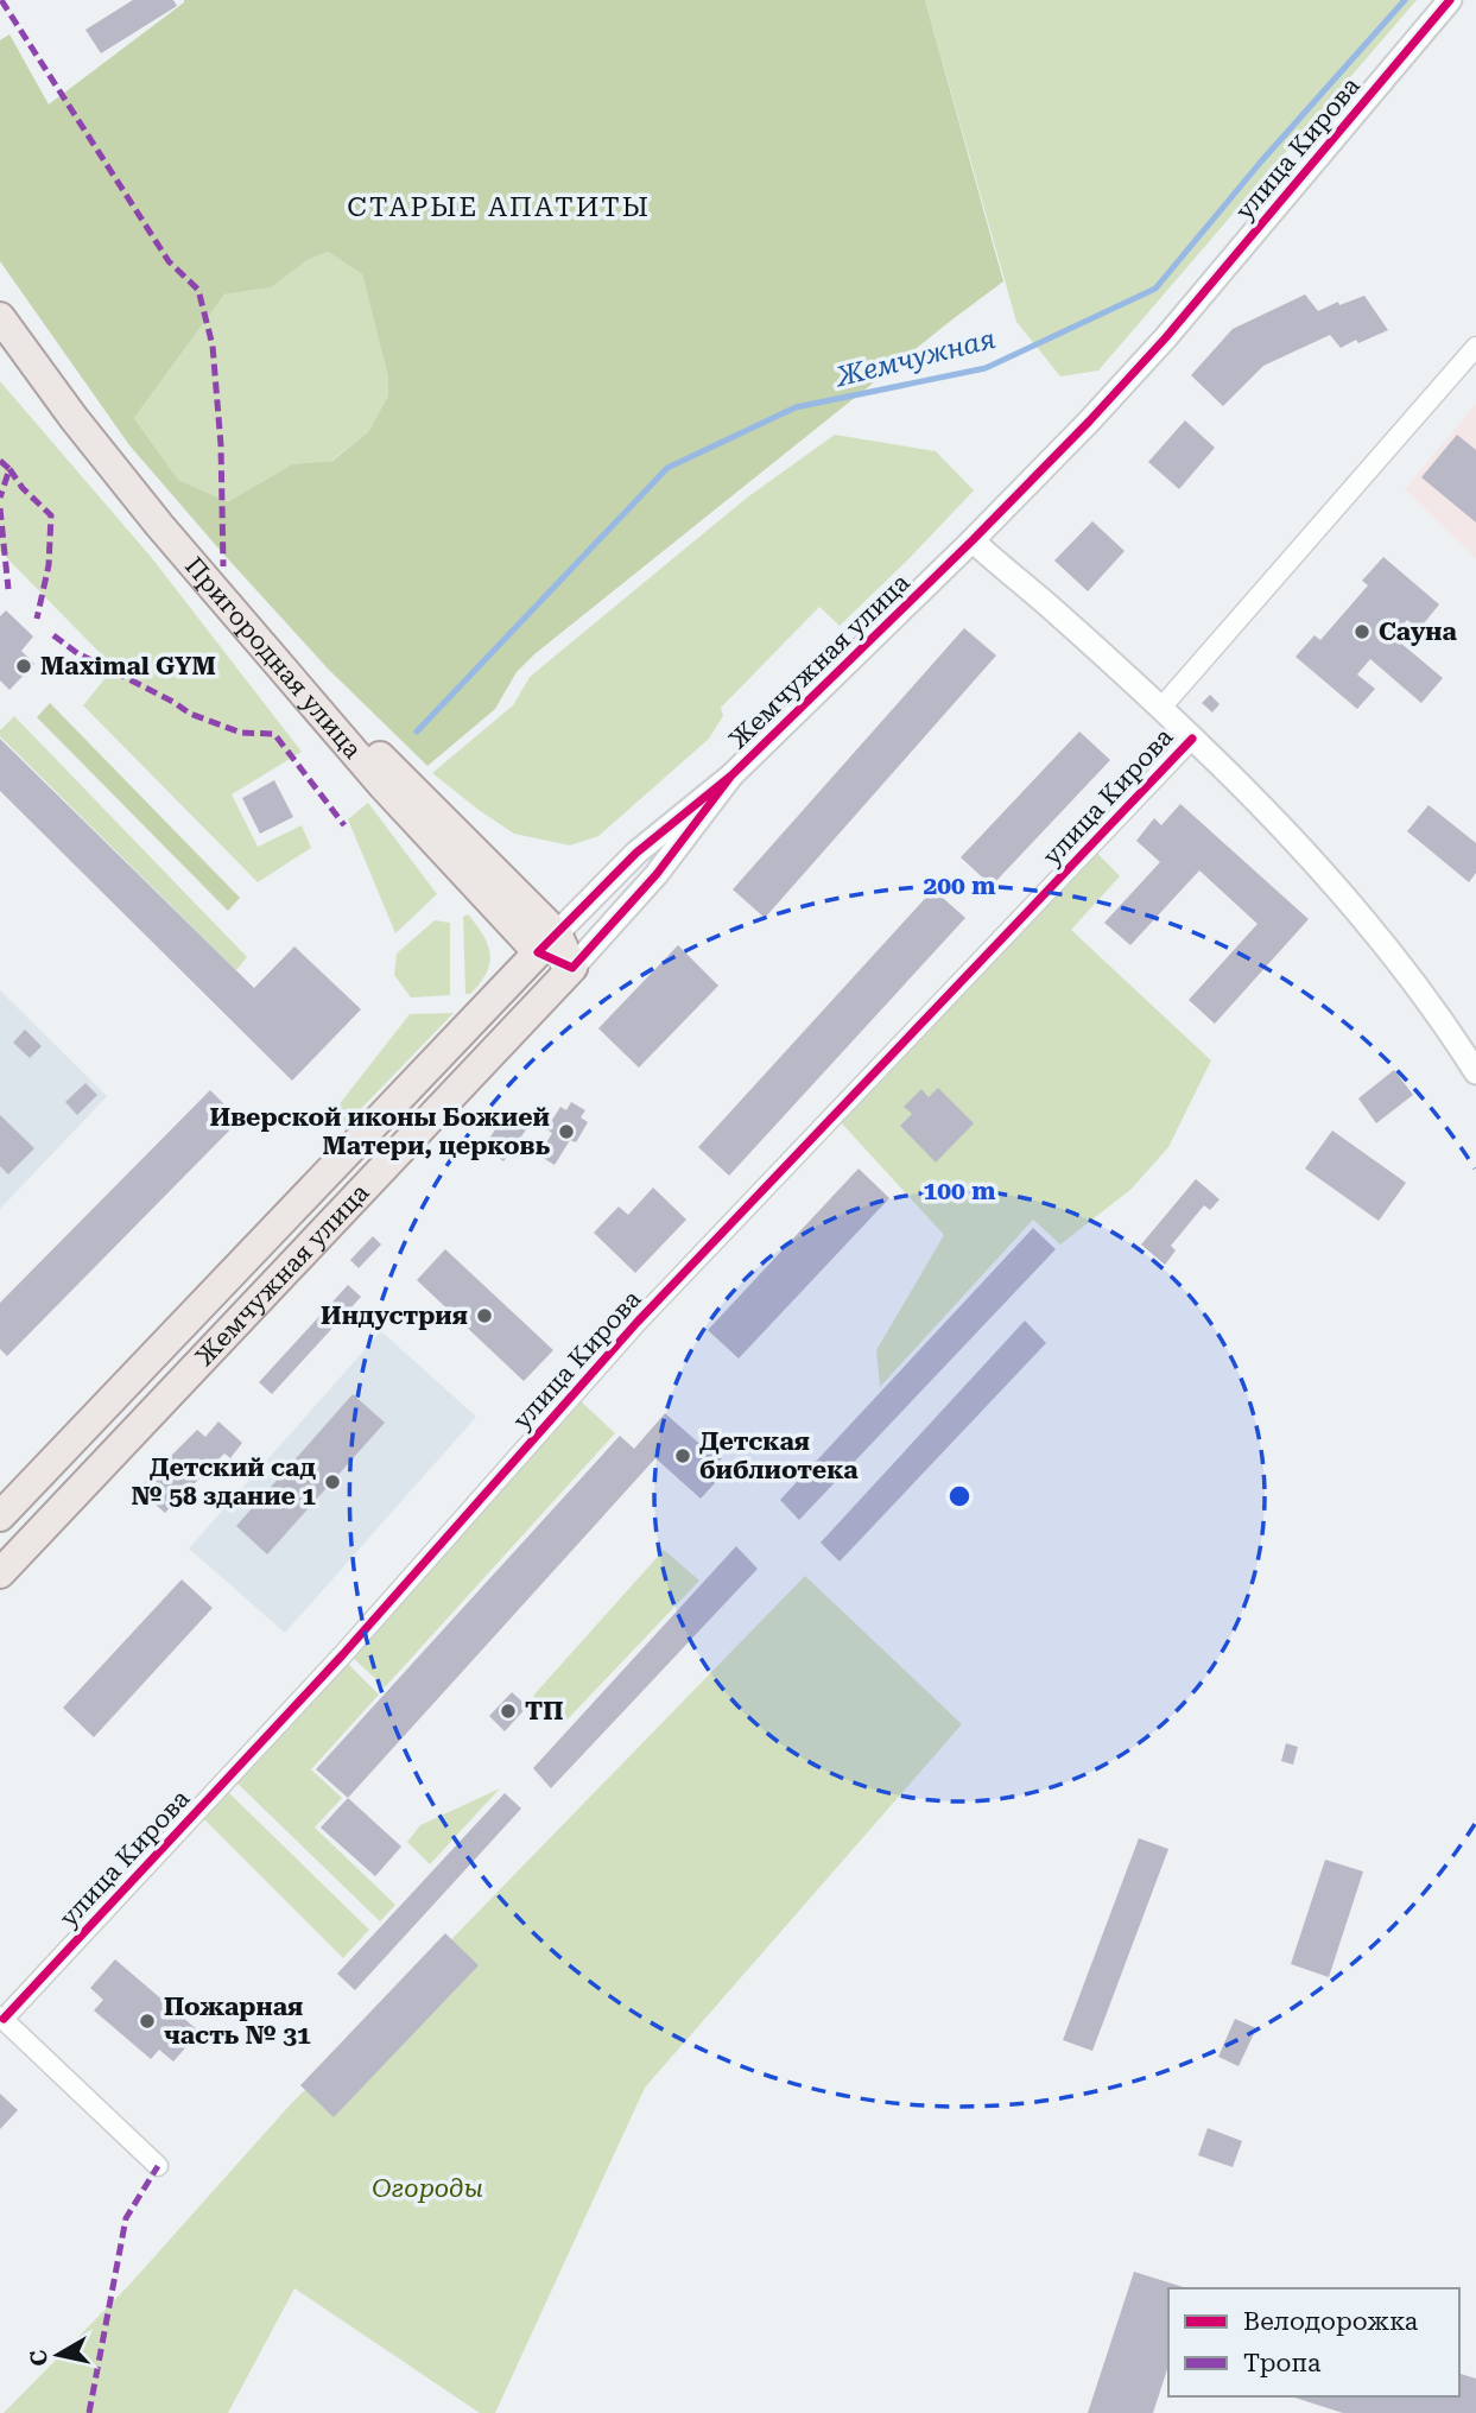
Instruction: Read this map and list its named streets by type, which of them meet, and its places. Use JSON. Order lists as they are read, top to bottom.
{
  "streets": {
    "main road": ["Пригородная улица", "Жемчужная улица"],
    "street": ["улица Кирова"]
  },
  "crossings": [
    ["улица Кирова", "Жемчужная улица"],
    ["Пригородная улица", "Жемчужная улица"]
  ],
  "districts": ["СТАРЫЕ АПАТИТЫ"],
  "water": ["Жемчужная"],
  "parks": ["Огороды"],
  "places": [
    "Сауна",
    "Maximal GYM",
    "Иверской иконы Божией Матери, церковь",
    "Индустрия",
    "Детская библиотека",
    "Детский сад № 58 здание 1",
    "ТП",
    "Пожарная часть № 31"
  ],
  "legend": ["Велодорожка", "Тропа"],
  "north": "left",
  "rings": ["200 m", "100 m"]
}
